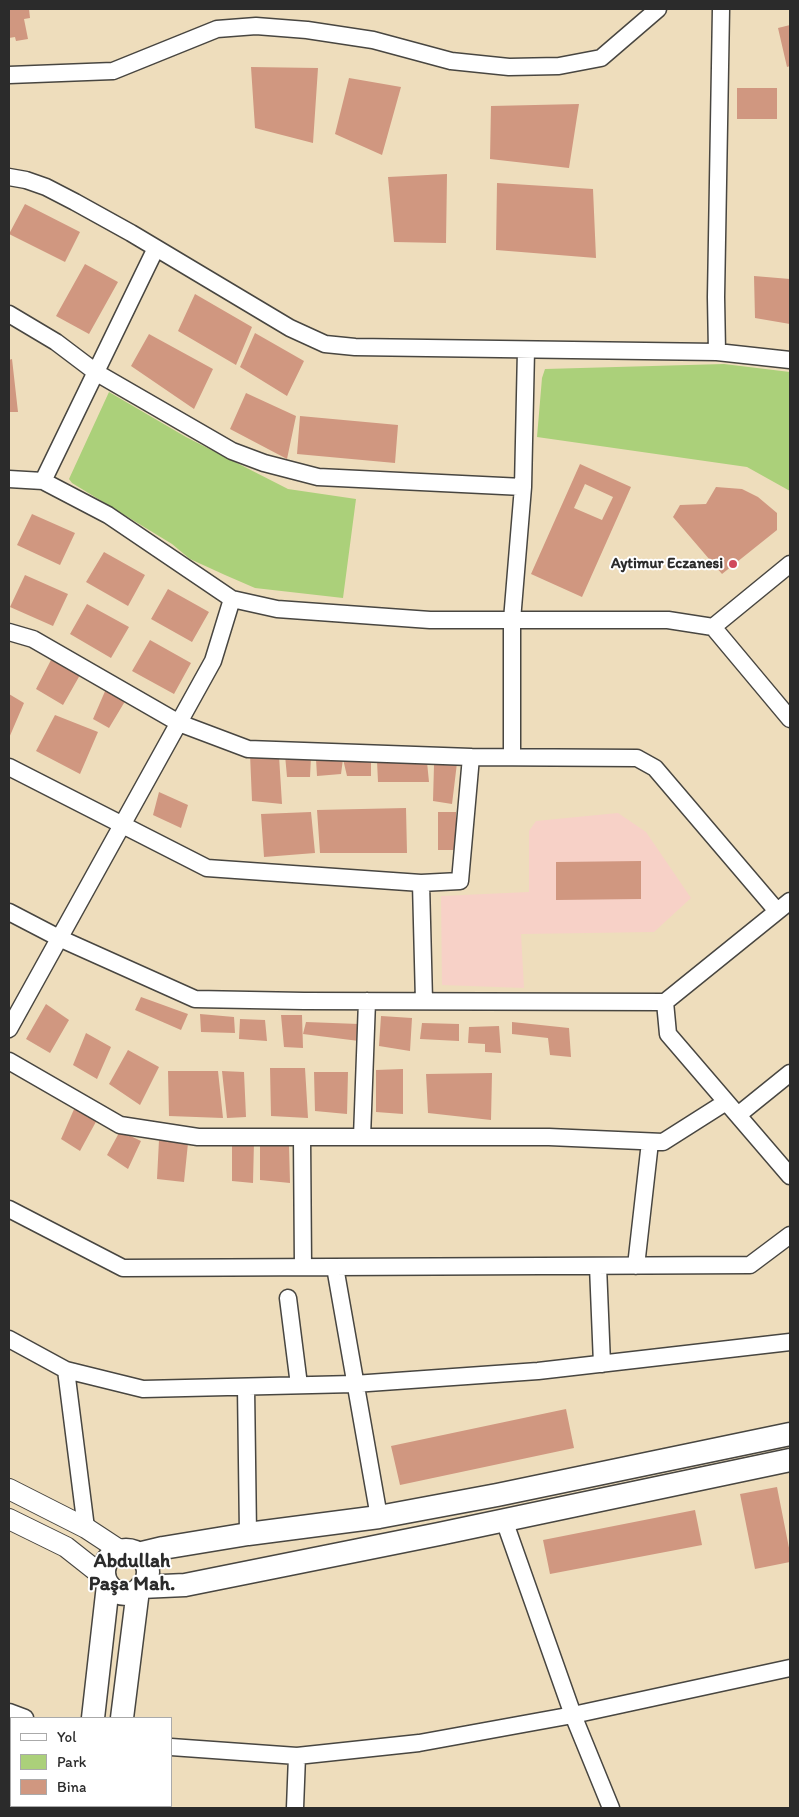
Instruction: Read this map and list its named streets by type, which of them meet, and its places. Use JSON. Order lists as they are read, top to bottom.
{
  "districts": ["Abdullah Paşa Mah."],
  "places": ["Aytimur Eczanesi"],
  "legend": ["Yol", "Park", "Bina"]
}
